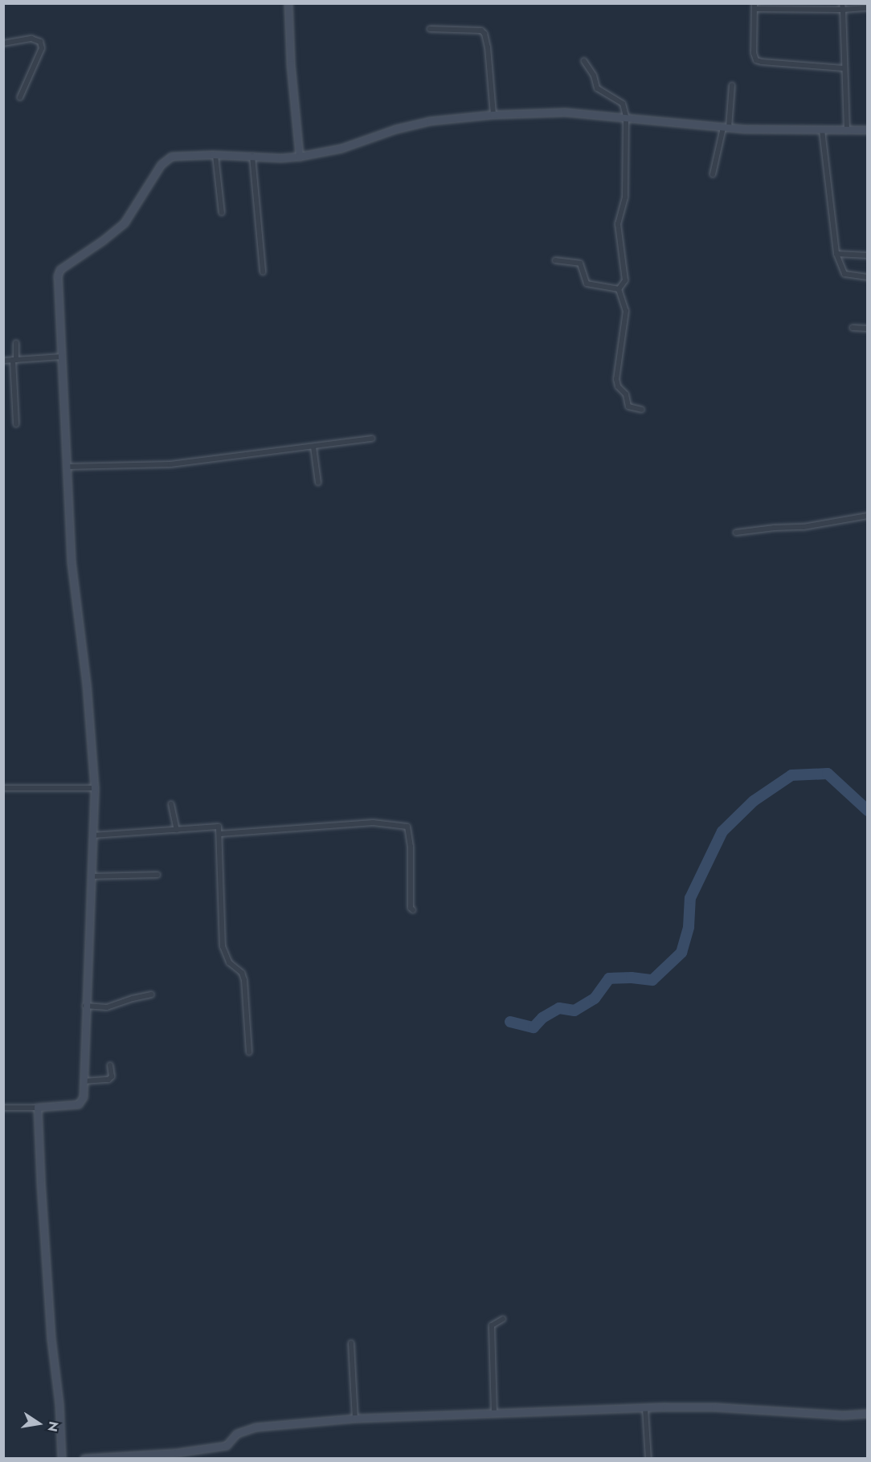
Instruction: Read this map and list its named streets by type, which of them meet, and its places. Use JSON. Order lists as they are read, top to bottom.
{
  "north": "right"
}
